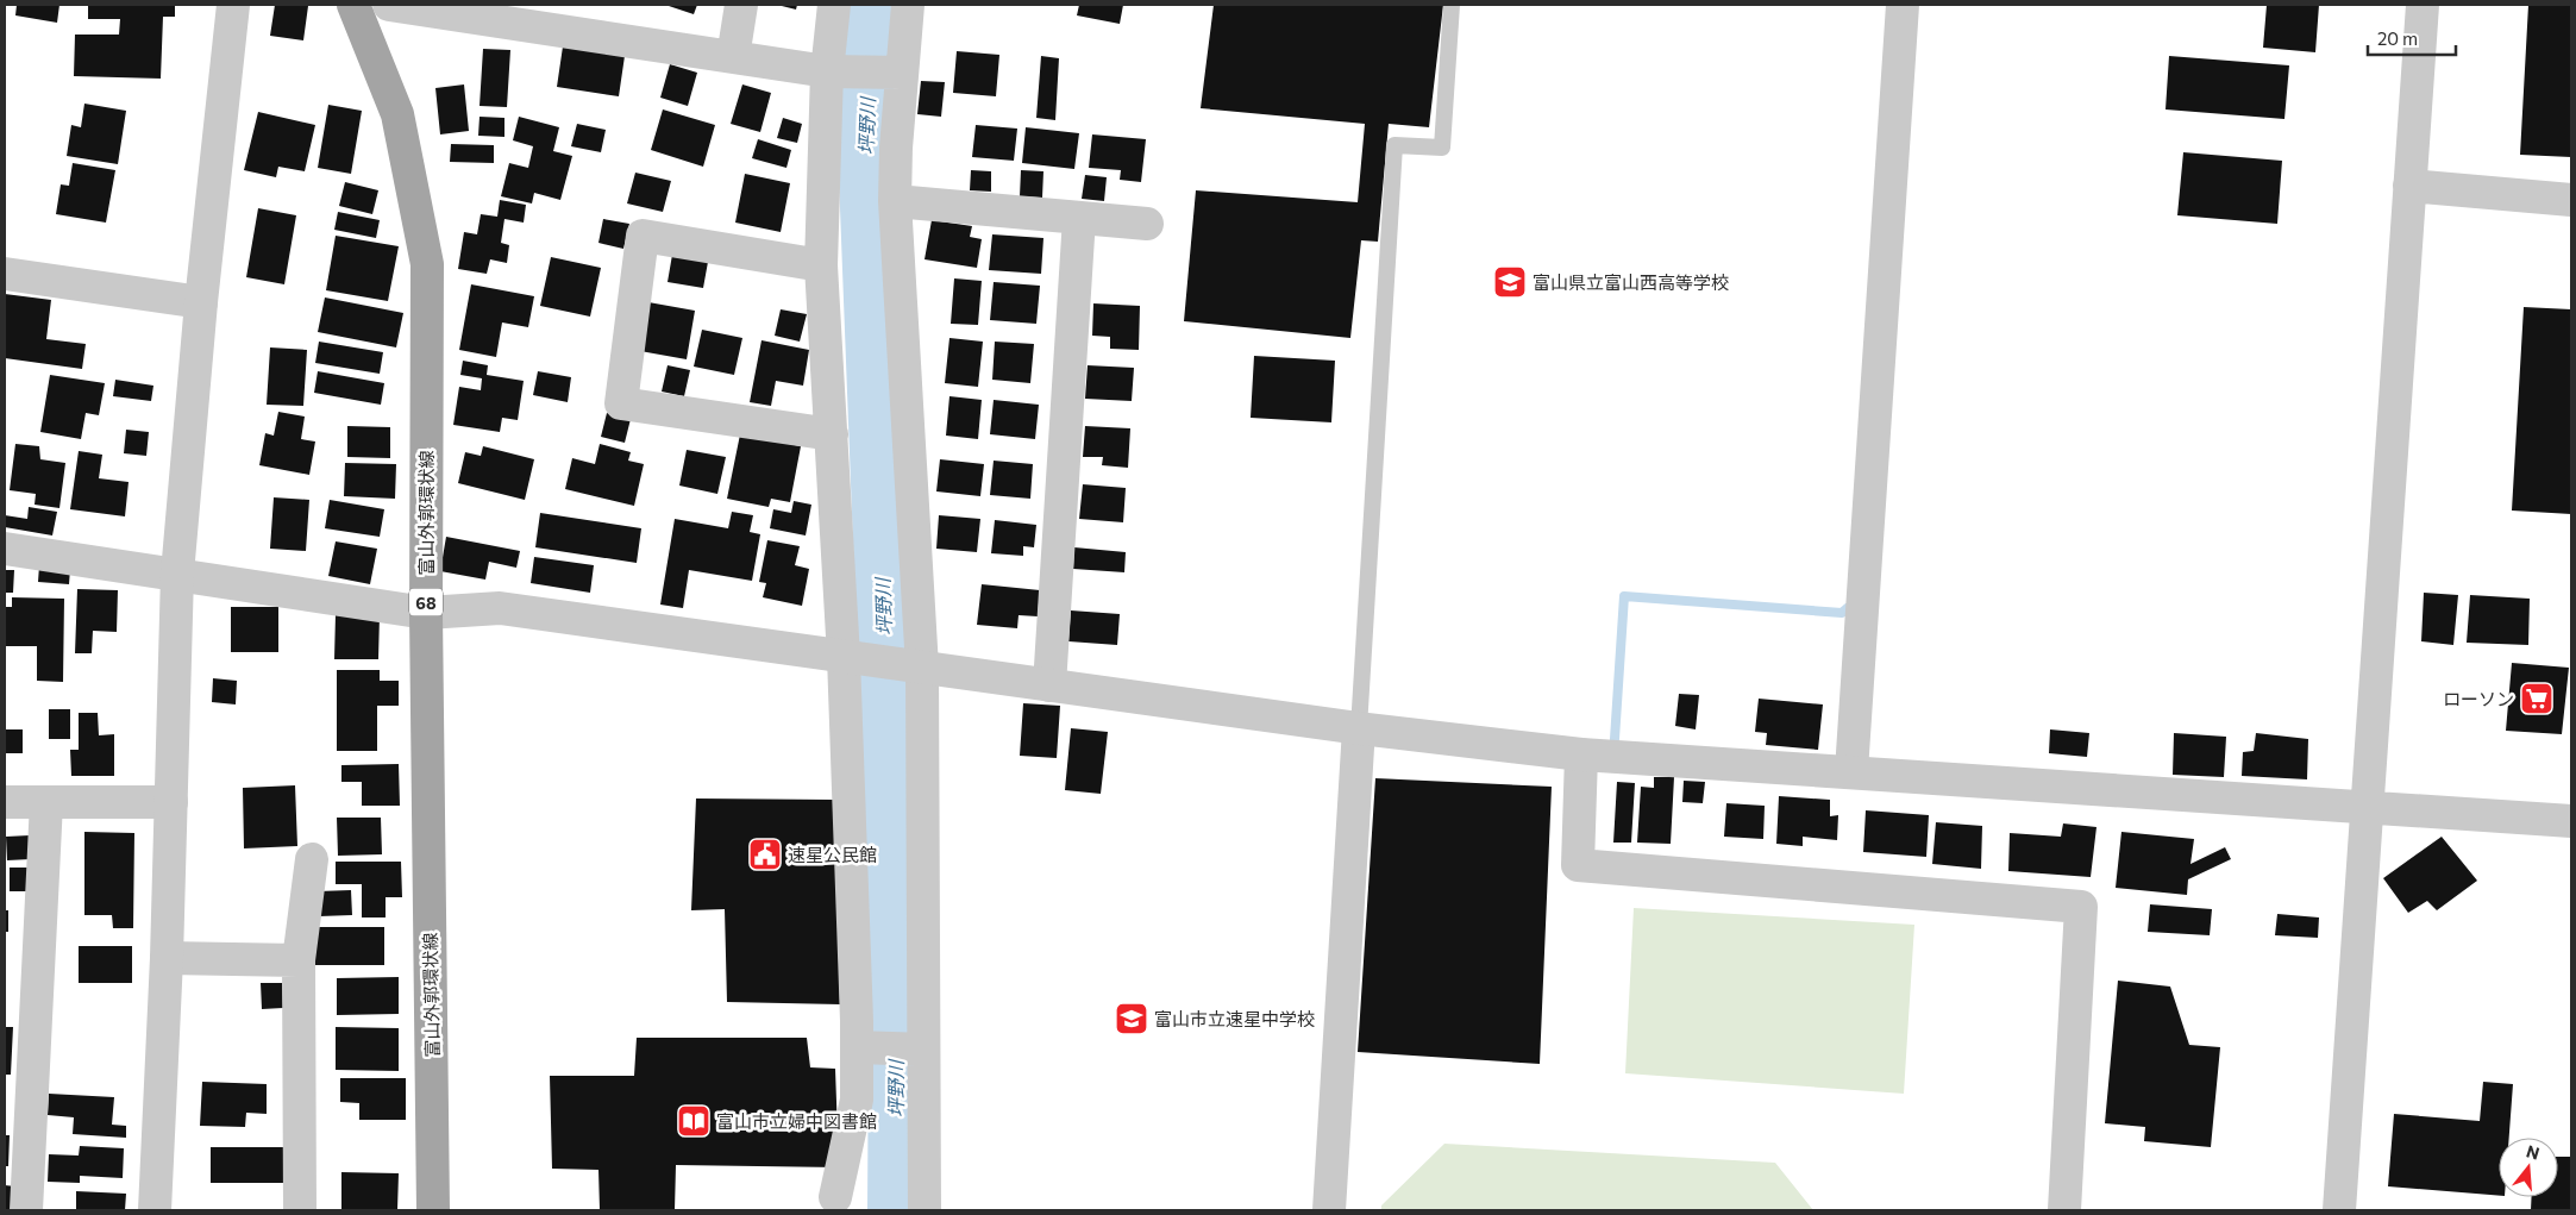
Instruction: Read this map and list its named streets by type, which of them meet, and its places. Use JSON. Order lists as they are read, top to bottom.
{
  "streets": {
    "main road": ["富山外郭環状線", "68"]
  },
  "water": ["坪野川"],
  "places": {
    "school or university": ["富山県立富山西高等学校", "富山市立速星中学校"],
    "supermarket": ["ローソン"],
    "public building": ["速星公民館"],
    "library": ["富山市立婦中図書館"]
  },
  "scale_bar": "20 m",
  "north": "top"
}
